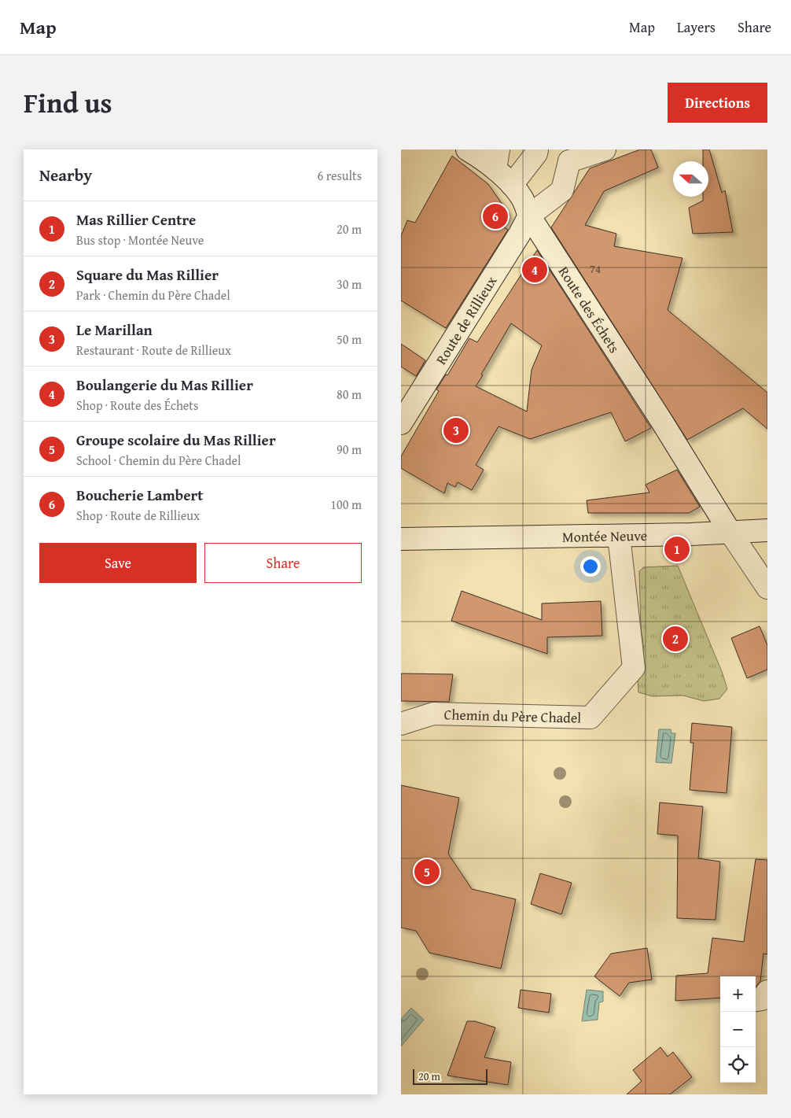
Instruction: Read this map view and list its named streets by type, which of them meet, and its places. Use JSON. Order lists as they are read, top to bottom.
{
  "streets": {
    "street": [
      "Route des Échets",
      "Route de Rillieux",
      "Montée Neuve",
      "Chemin du Père Chadel"
    ]
  },
  "crossings": [
    ["Route des Échets", "Route de Rillieux"],
    ["Route des Échets", "Montée Neuve"],
    ["Montée Neuve", "Chemin du Père Chadel"]
  ],
  "house_numbers": ["74"],
  "scale_bar": "20 m",
  "north": "left",
  "page": {
    "header": "Map",
    "nav": ["Map", "Layers", "Share"],
    "title": "Find us",
    "buttons": [
      "Directions",
      ["Save", "Share"]
    ],
    "heading": ["Nearby", "6 results"],
    "list": [
      {
        "mark": "1",
        "name": "Mas Rillier Centre",
        "note": "Bus stop · Montée Neuve",
        "value": "20 m"
      },
      {
        "mark": "2",
        "name": "Square du Mas Rillier",
        "note": "Park · Chemin du Père Chadel",
        "value": "30 m"
      },
      {
        "mark": "3",
        "name": "Le Marillan",
        "note": "Restaurant · Route de Rillieux",
        "value": "50 m"
      },
      {
        "mark": "4",
        "name": "Boulangerie du Mas Rillier",
        "note": "Shop · Route des Échets",
        "value": "80 m"
      },
      {
        "mark": "5",
        "name": "Groupe scolaire du Mas Rillier",
        "note": "School · Chemin du Père Chadel",
        "value": "90 m"
      },
      {
        "mark": "6",
        "name": "Boucherie Lambert",
        "note": "Shop · Route de Rillieux",
        "value": "100 m"
      }
    ],
    "pins": [
      "6",
      "4",
      "3",
      "1",
      "2",
      "5"
    ],
    "map_buttons": ["+", "−"],
    "scale": "20 m"
  }
}
